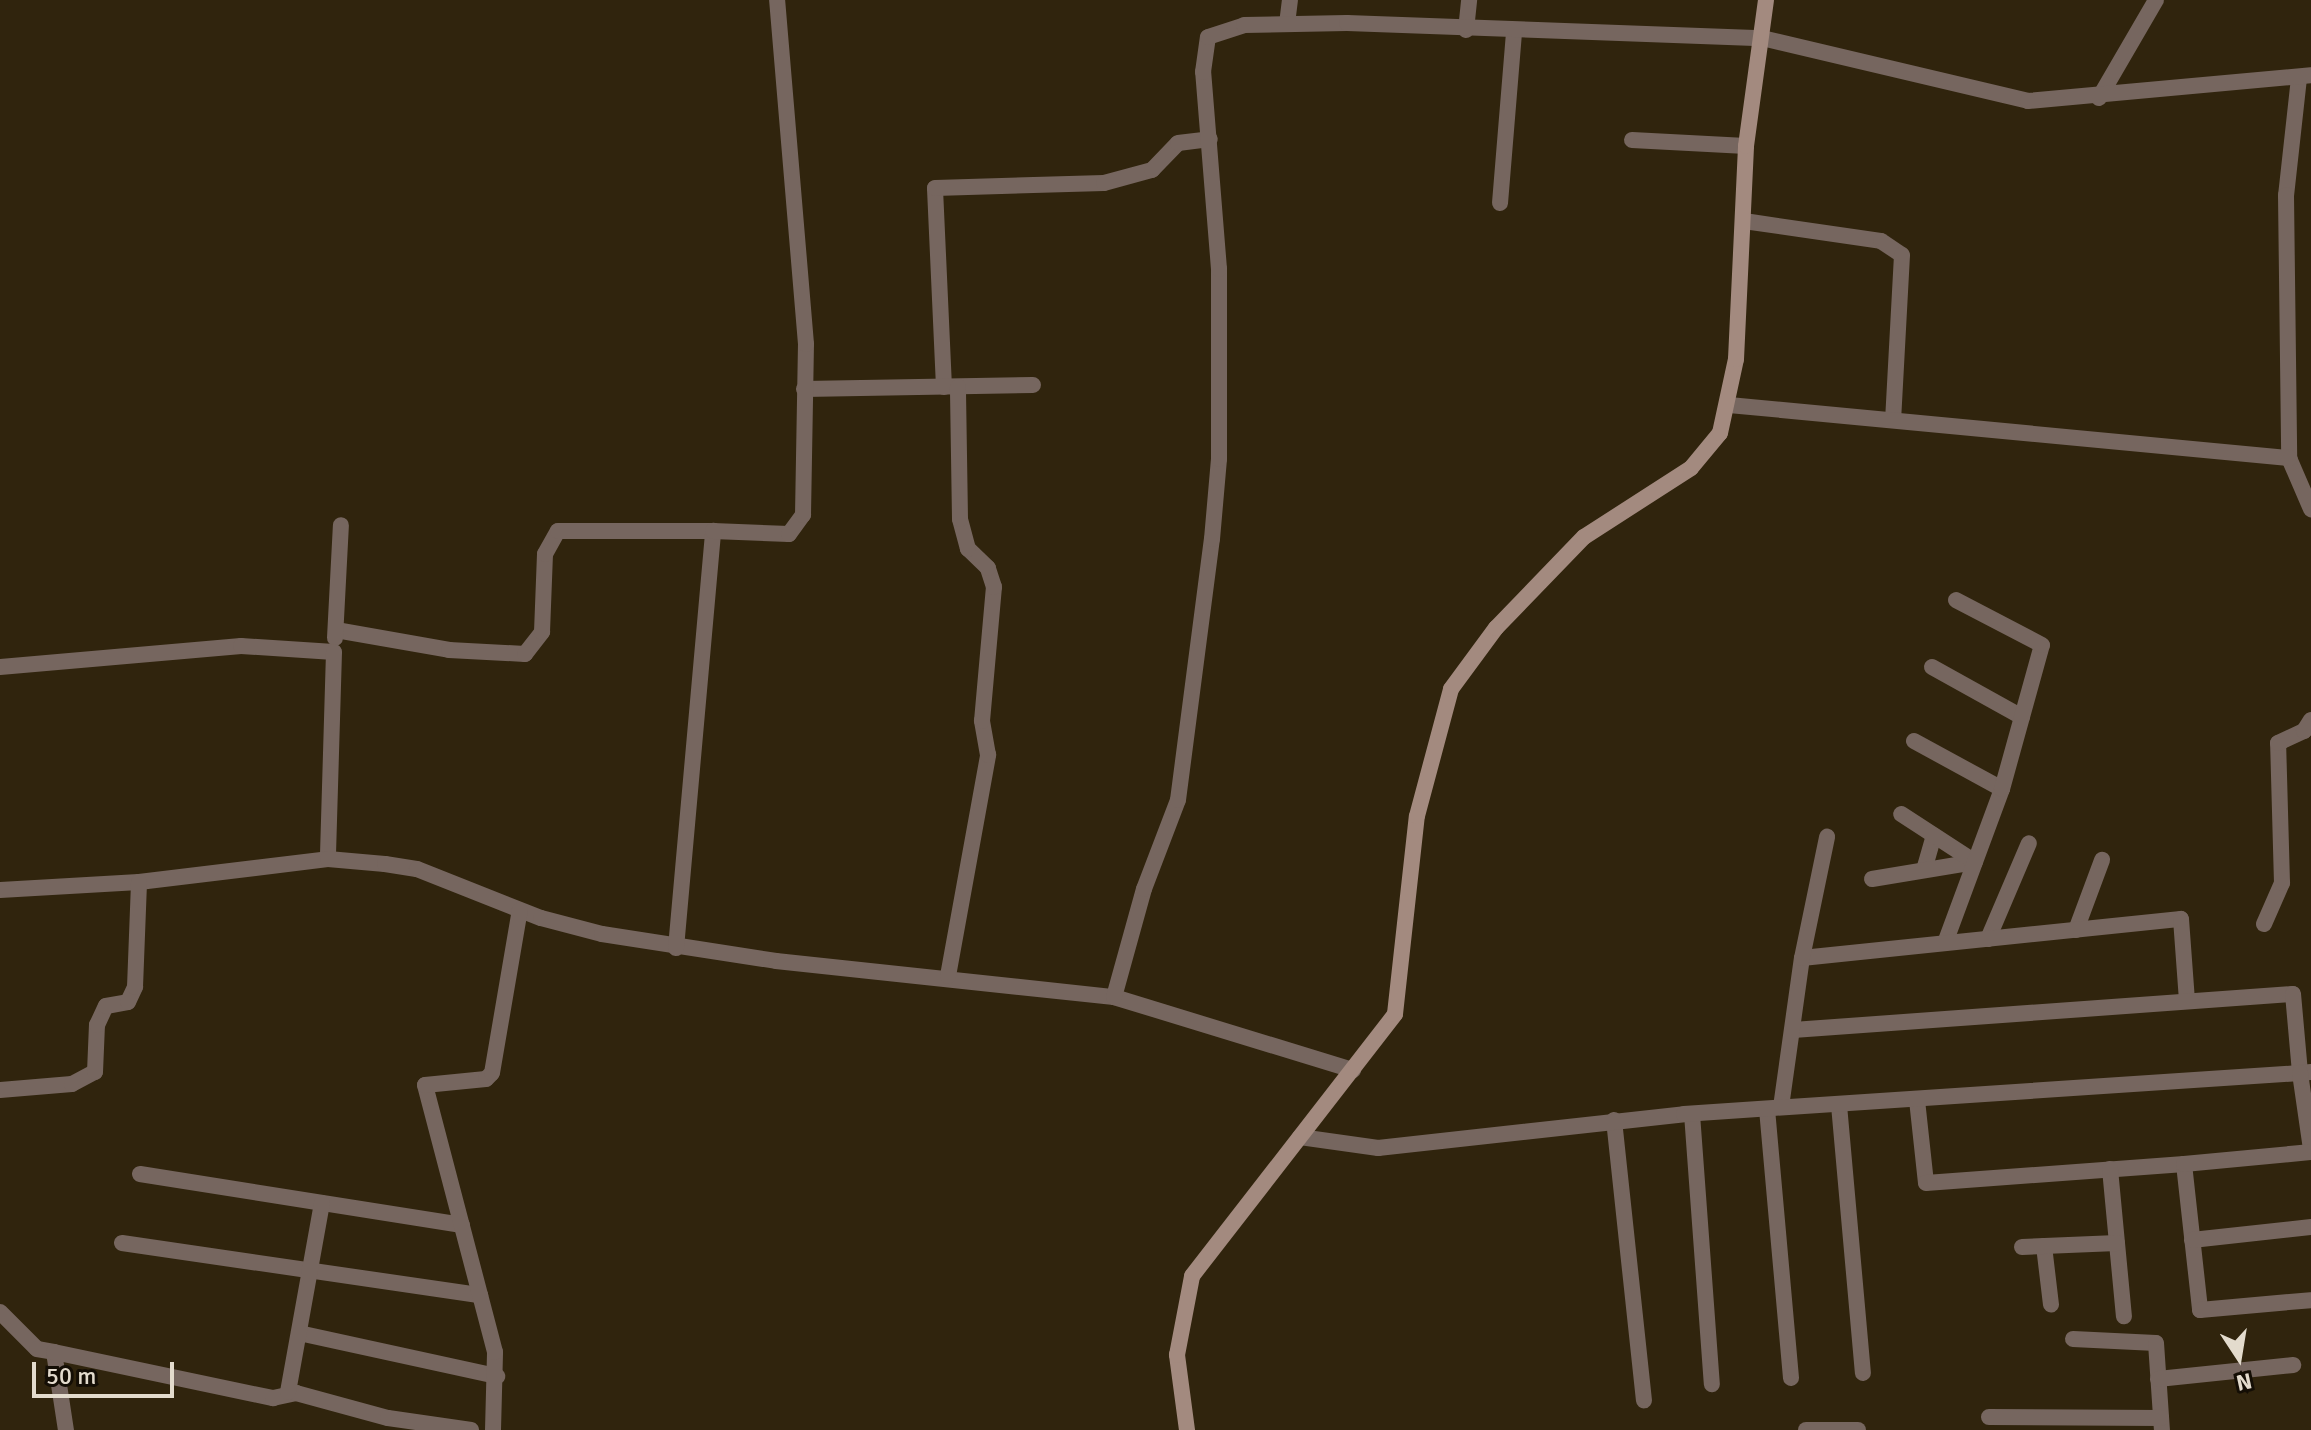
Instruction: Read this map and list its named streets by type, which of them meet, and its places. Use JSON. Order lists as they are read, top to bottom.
{
  "scale_bar": "50 m",
  "north": "bottom"
}
